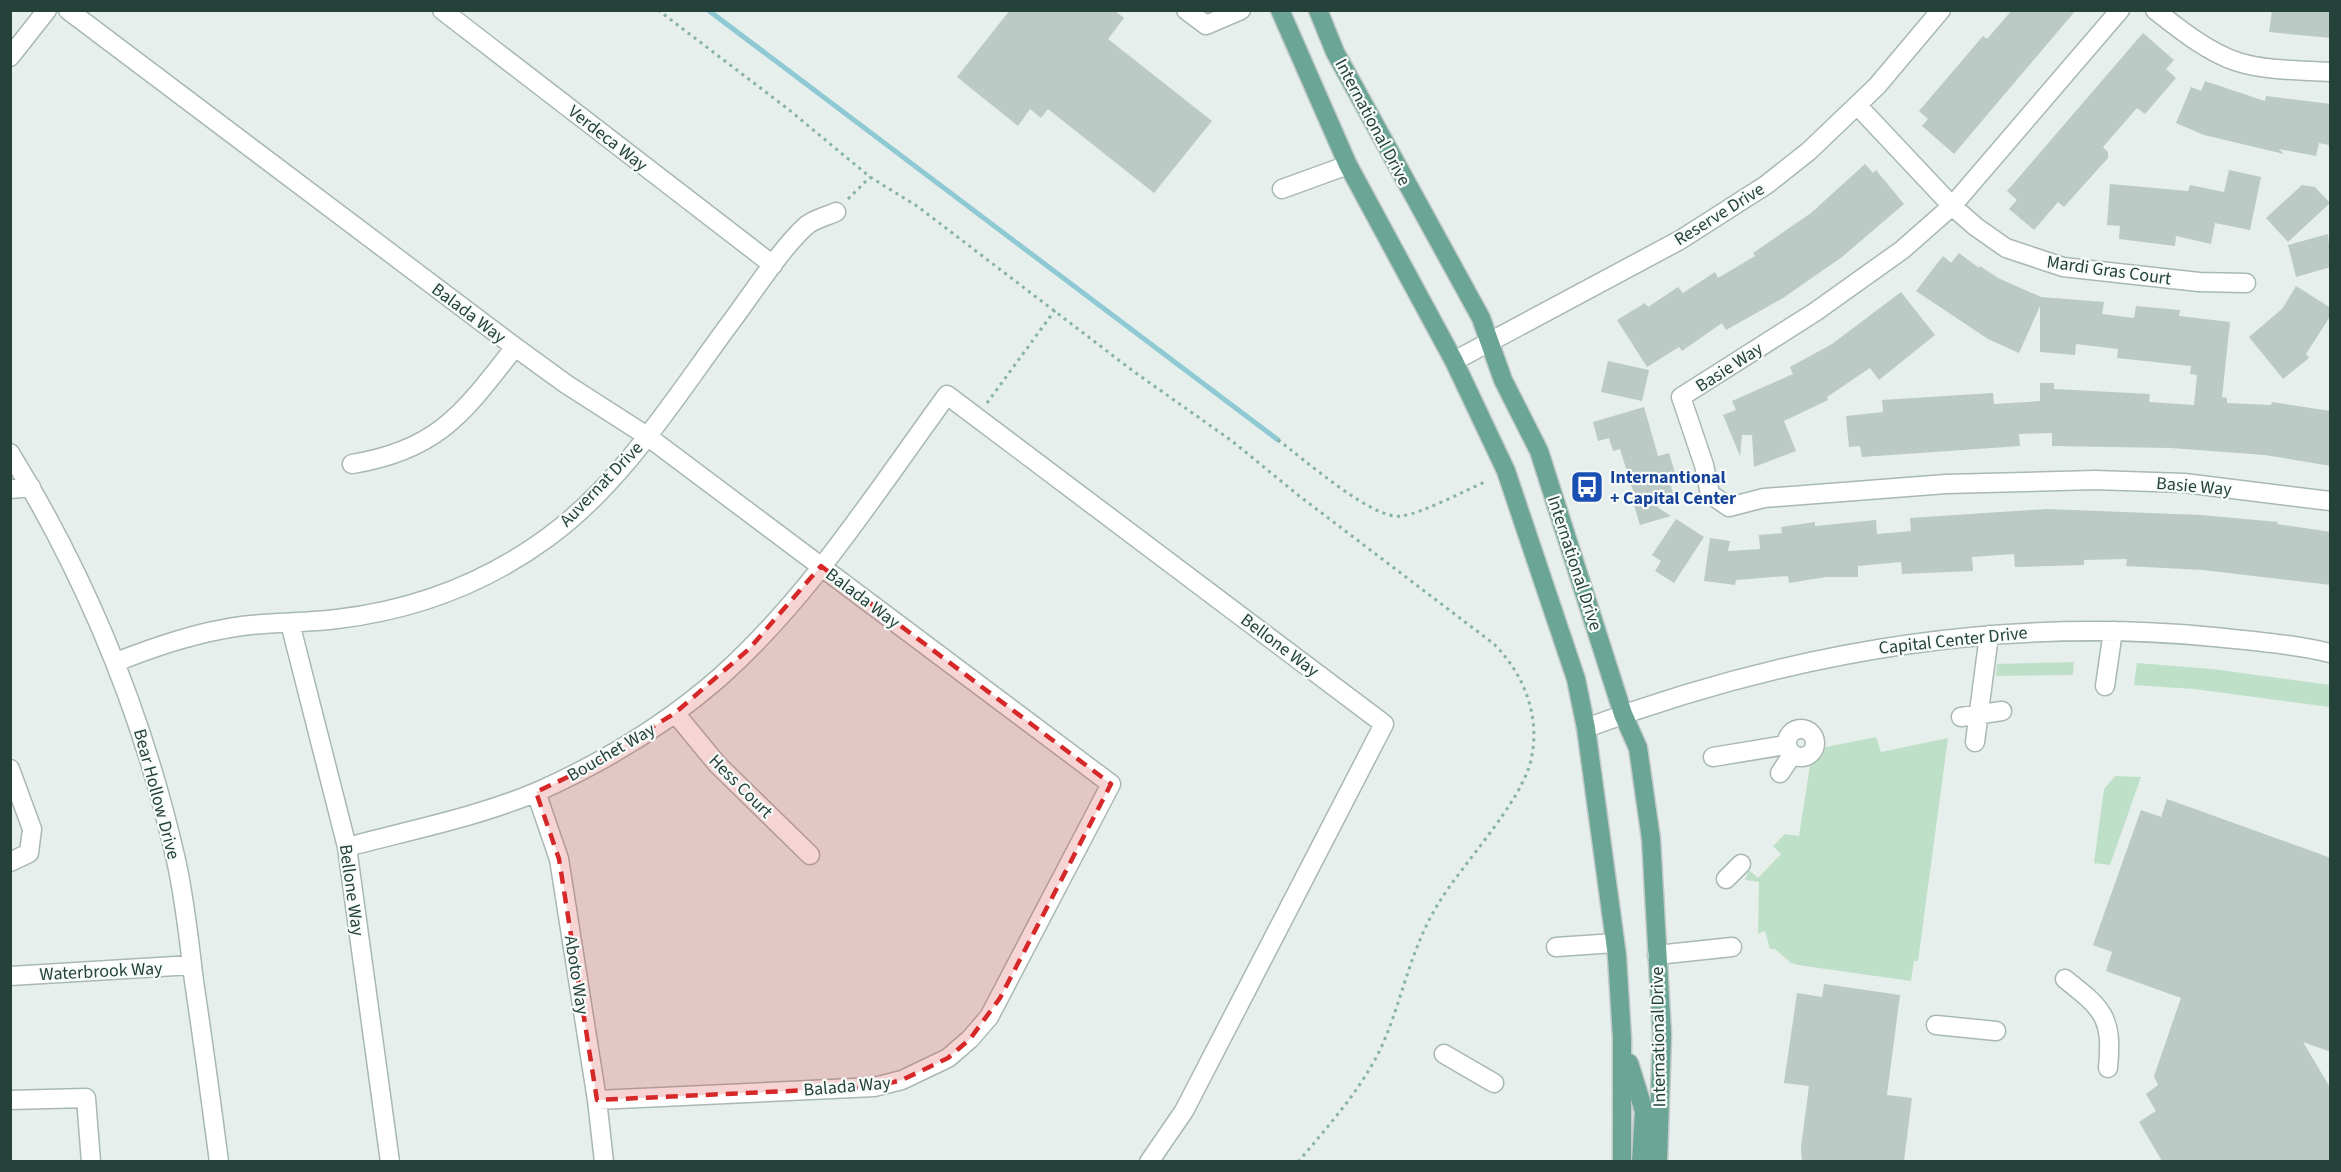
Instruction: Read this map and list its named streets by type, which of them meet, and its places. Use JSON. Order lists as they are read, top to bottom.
{
  "streets": {
    "main road": ["International Drive"],
    "street": [
      "Verdeca Way",
      "Reserve Drive",
      "Mardi Gras Court",
      "Balada Way",
      "Basie Way",
      "Auvernat Drive",
      "Capital Center Drive",
      "Bellone Way",
      "Bouchet Way",
      "Hess Court",
      "Bear Hollow Drive",
      "Waterbrook Way",
      "Aboto Way"
    ]
  },
  "crossings": [
    ["International Drive", "Reserve Drive"],
    ["International Drive", "Capital Center Drive"],
    ["Verdeca Way", "Auvernat Drive"],
    ["Reserve Drive", "Mardi Gras Court"],
    ["Mardi Gras Court", "Basie Way"],
    ["Balada Way", "Auvernat Drive"],
    ["Balada Way", "Bellone Way"],
    ["Balada Way", "Bouchet Way"],
    ["Balada Way", "Aboto Way"],
    ["Auvernat Drive", "Bellone Way"],
    ["Auvernat Drive", "Bear Hollow Drive"],
    ["Bellone Way", "Bouchet Way"],
    ["Bouchet Way", "Hess Court"],
    ["Bouchet Way", "Aboto Way"],
    ["Bear Hollow Drive", "Waterbrook Way"]
  ],
  "places": {
    "bus stop": ["Internantional + Capital Center"]
  }
}
